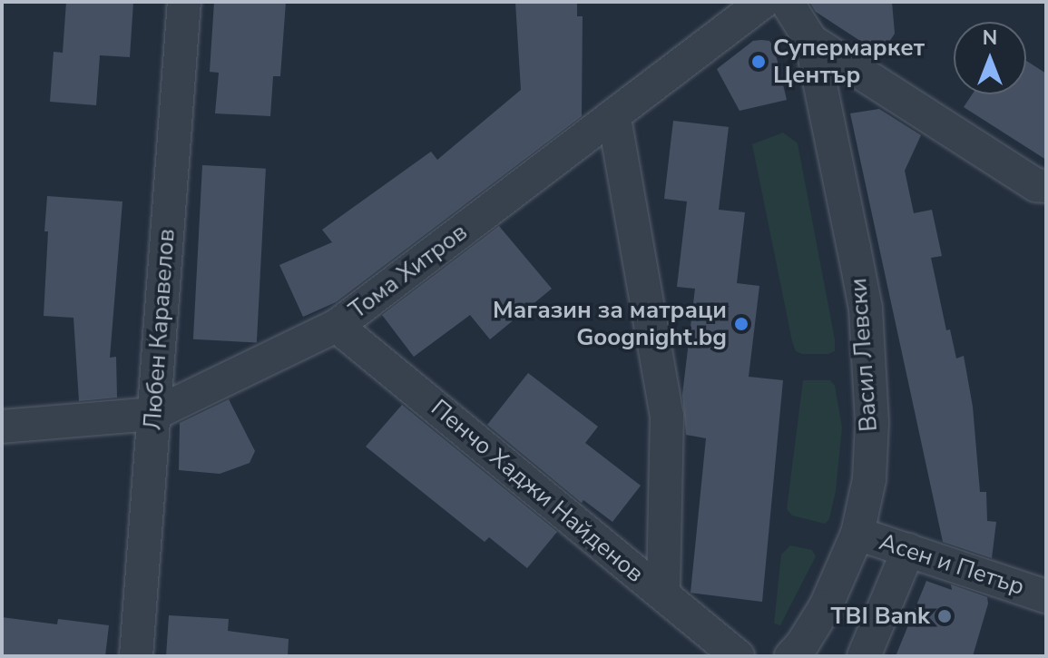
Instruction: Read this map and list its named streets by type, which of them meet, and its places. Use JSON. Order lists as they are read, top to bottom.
{
  "streets": {
    "street": [
      "Тома Хитров",
      "Любен Каравелов",
      "Васил Левски",
      "Пенчо Хаджи Найденов",
      "Асен и Петър"
    ]
  },
  "crossings": [
    ["Тома Хитров", "Любен Каравелов"],
    ["Тома Хитров", "Пенчо Хаджи Найденов"],
    ["Васил Левски", "Асен и Петър"]
  ],
  "places": ["Супермаркет Център", "Магазин за матраци Goognight.bg", "TBI Bank"],
  "north": "top"
}
